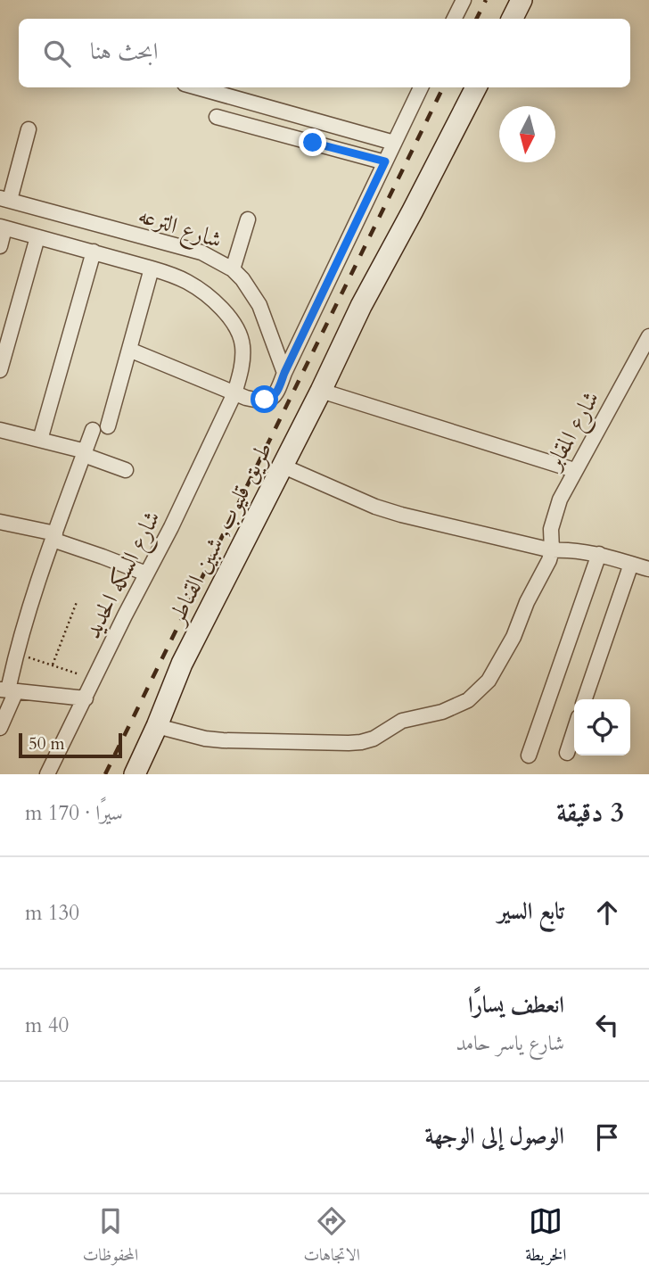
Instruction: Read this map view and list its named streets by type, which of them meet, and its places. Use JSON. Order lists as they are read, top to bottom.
{
  "streets": {
    "main road": ["طريق قليوب, شبين القناطر"],
    "street": ["شارع الترعه", "شارع المقابر", "شارع السكه الحديد"]
  },
  "crossings": [
    ["شارع الترعه", "شارع السكه الحديد"]
  ],
  "scale_bar": "50 m",
  "north": "bottom",
  "page": {
    "search": "ابحث هنا",
    "scale": "50 m",
    "heading": ["3 دقيقة", "سيرًا · 170 m"],
    "list": [
      ["تابع السير", "130 m"],
      ["انعطف يسارًا", "شارع ياسر حامد", "40 m"],
      "الوصول إلى الوجهة"
    ],
    "nav": ["الخريطة", "الاتجاهات", "المحفوظات"]
  }
}
